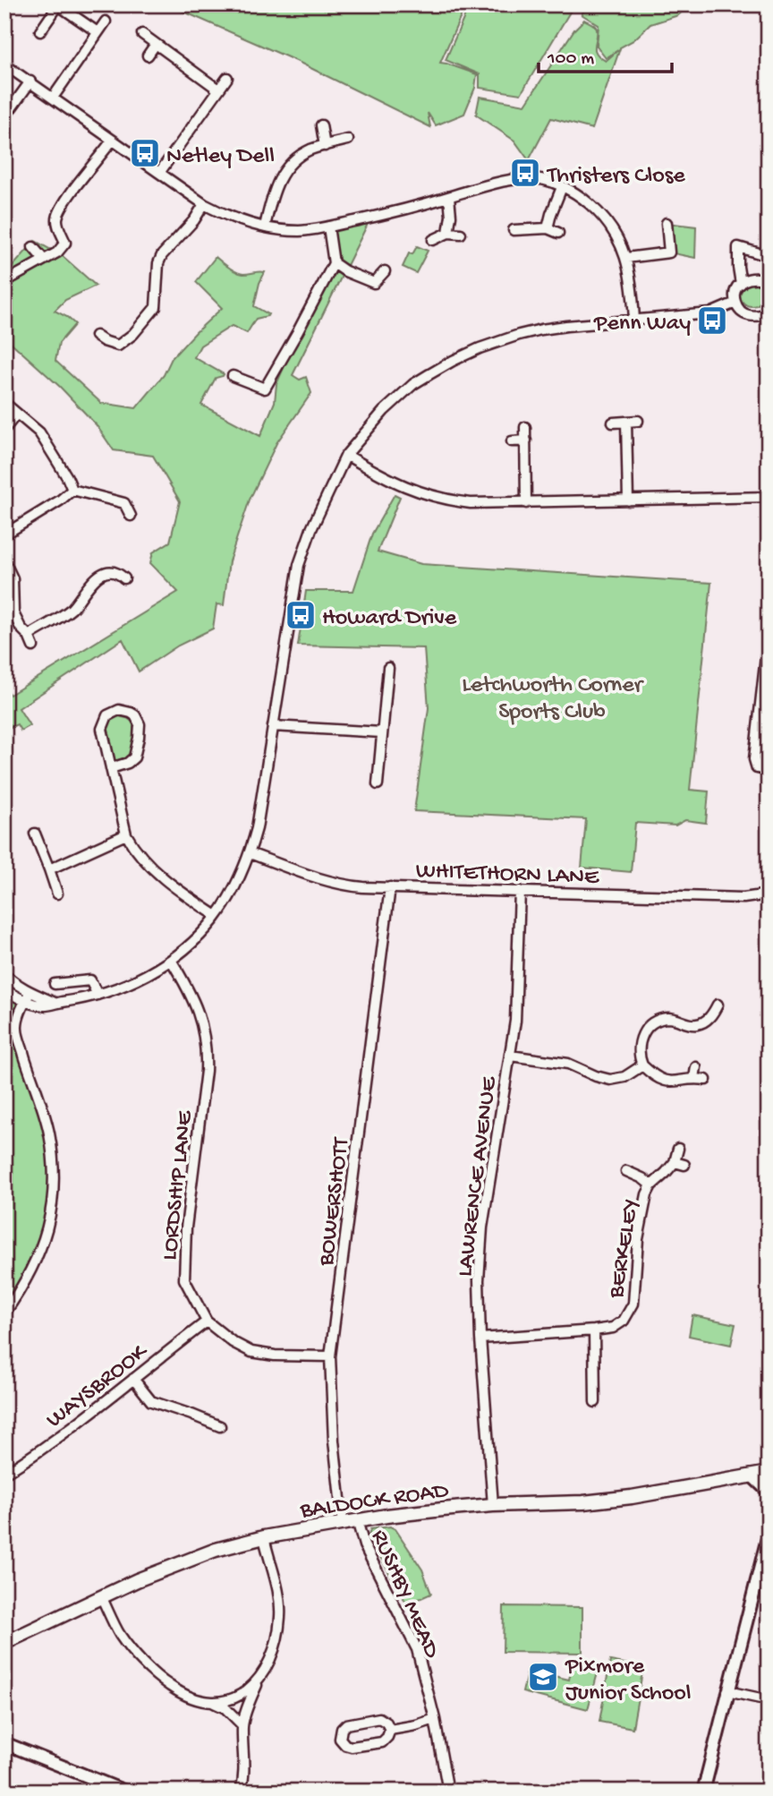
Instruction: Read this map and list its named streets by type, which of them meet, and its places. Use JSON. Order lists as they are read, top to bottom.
{
  "streets": {
    "main road": ["BALDOCK ROAD"],
    "street": [
      "WHITETHORN LANE",
      "LAWRENCE AVENUE",
      "LORDSHIP LANE",
      "BOWERSHOTT",
      "BERKELEY",
      "WAYSBROOK",
      "RUSHBY MEAD"
    ]
  },
  "crossings": [
    ["WHITETHORN LANE", "LAWRENCE AVENUE"],
    ["WHITETHORN LANE", "BOWERSHOTT"],
    ["LAWRENCE AVENUE", "BERKELEY"],
    ["LAWRENCE AVENUE", "BALDOCK ROAD"],
    ["LORDSHIP LANE", "BOWERSHOTT"],
    ["LORDSHIP LANE", "WAYSBROOK"],
    ["BOWERSHOTT", "BALDOCK ROAD"],
    ["BALDOCK ROAD", "RUSHBY MEAD"]
  ],
  "parks": ["Letchworth Corner Sports Club"],
  "places": {
    "bus stop": [
      "Netley Dell",
      "Thristers Close",
      "Penn Way",
      "Howard Drive"
    ],
    "school or university": ["Pixmore Junior School"]
  },
  "scale_bar": "100 m"
}
